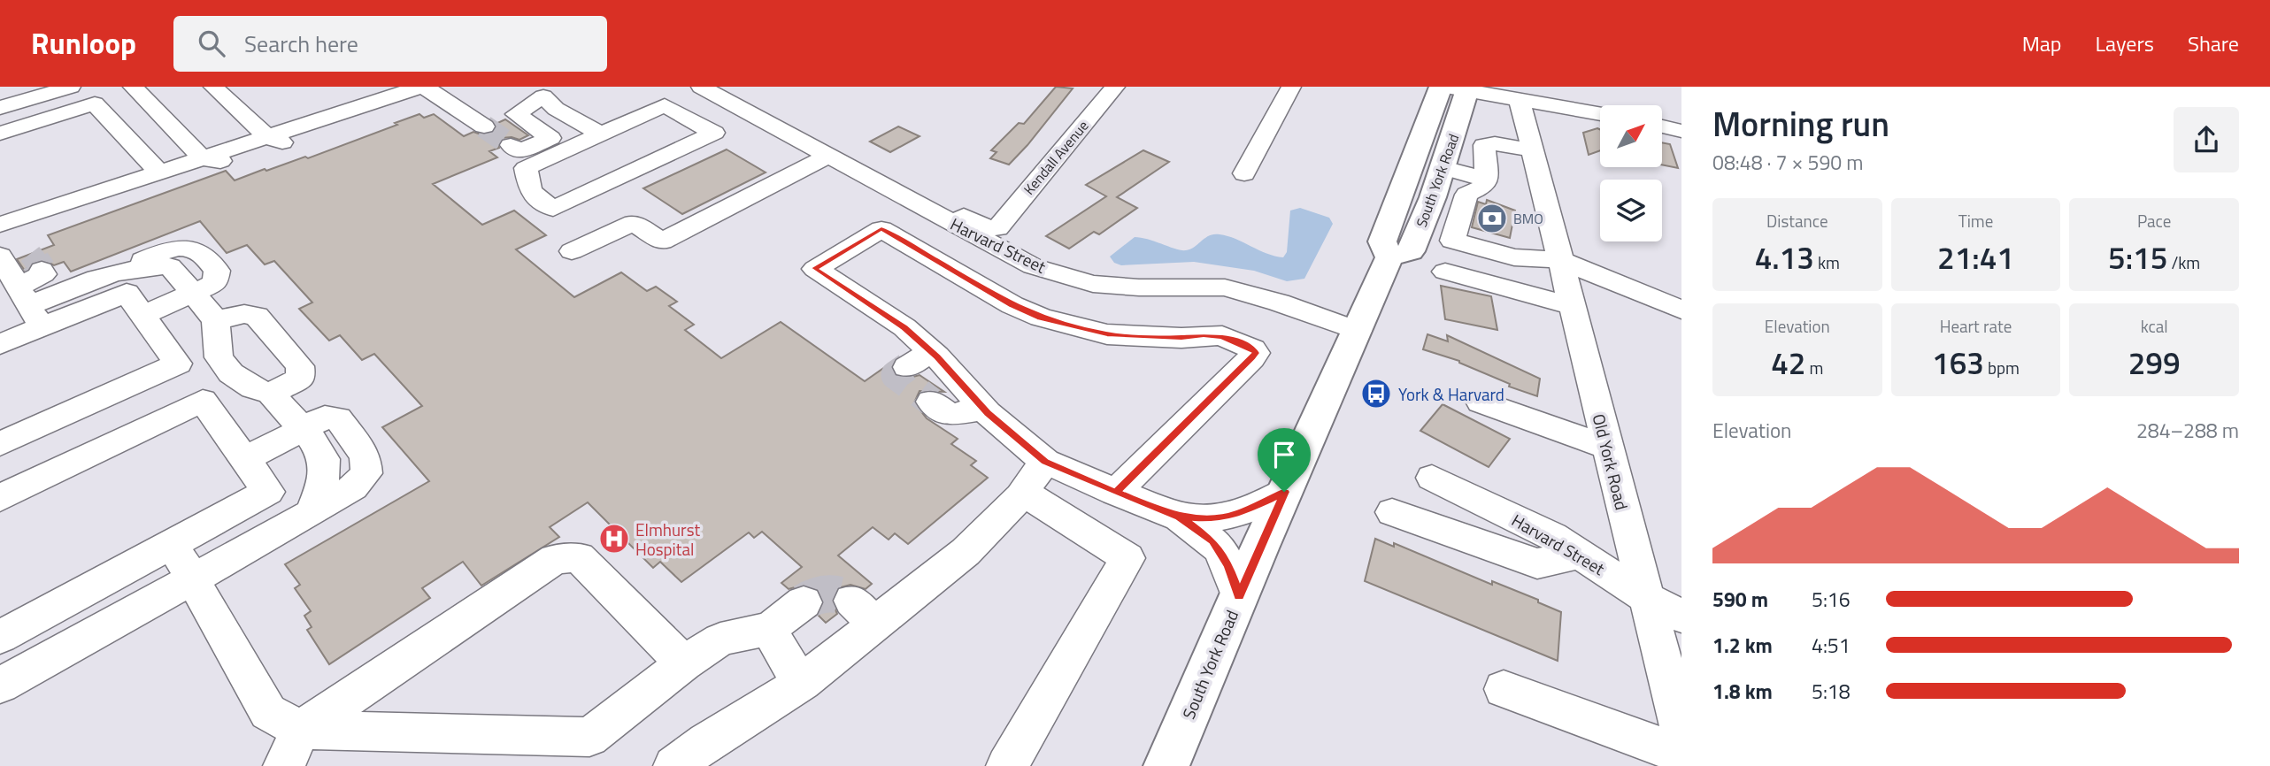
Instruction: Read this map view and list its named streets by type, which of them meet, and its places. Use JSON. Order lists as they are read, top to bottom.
{
  "streets": {
    "main road": ["South York Road"],
    "street": ["Kendall Avenue", "Harvard Street", "Old York Road"]
  },
  "crossings": [
    ["Kendall Avenue", "Harvard Street"],
    ["South York Road", "Harvard Street"],
    ["Harvard Street", "Old York Road"]
  ],
  "places": {
    "bank": ["BMO"],
    "bus stop": ["York & Harvard"],
    "hospital": ["Elmhurst Hospital"]
  },
  "north": "top right",
  "page": {
    "header": "Runloop",
    "search": "Search here",
    "nav": ["Map", "Layers", "Share"],
    "heading": ["Morning run", "08:48 · 7 × 590 m"],
    "stats": [
      ["Distance", "4.13 km"],
      ["Time", "21:41"],
      ["Pace", "5:15 /km"],
      ["Elevation", "42 m"],
      ["Heart rate", "163 bpm"],
      ["kcal", "299"]
    ],
    "chart": ["Elevation", "284–288 m"],
    "list": [
      {
        "name": "590 m",
        "note": "5:16"
      },
      {
        "name": "1.2 km",
        "note": "4:51"
      },
      {
        "name": "1.8 km",
        "note": "5:18"
      }
    ]
  }
}
